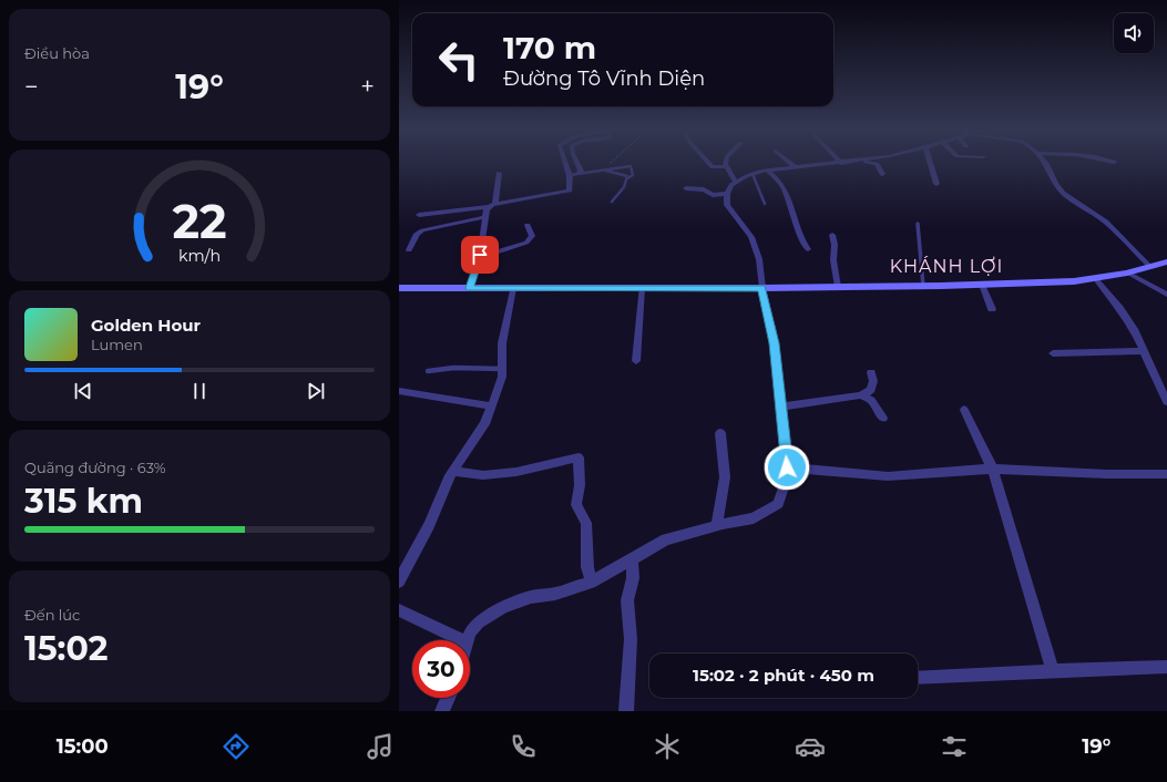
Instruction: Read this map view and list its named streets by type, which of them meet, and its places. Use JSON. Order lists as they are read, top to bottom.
{
  "districts": ["KHÁNH LỢI"],
  "page": {
    "tile": [
      "Điều hòa",
      ["Quãng đường · 63%", "315 km"],
      ["Đến lúc", "15:02"]
    ],
    "turn": ["170 m", "Đường Tô Vĩnh Diện"],
    "heat": ["−", "19°", "+"],
    "song": ["Golden Hour", "Lumen"],
    "limit": "30",
    "trip": "15:02 · 2 phút · 450 m",
    "tabs": ["15:00", "19°"],
    "gauge": ["22", "km/h"]
  }
}
